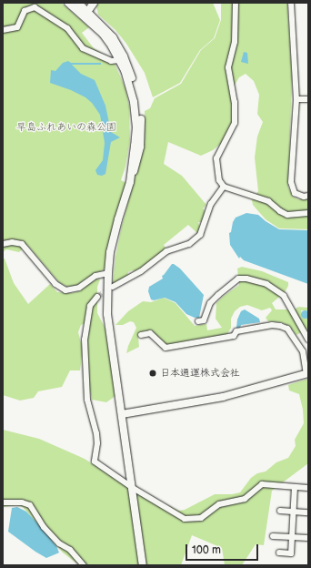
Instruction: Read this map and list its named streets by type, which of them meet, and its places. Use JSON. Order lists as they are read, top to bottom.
{
  "parks": ["早島ふれあいの森公園"],
  "places": ["日本通運株式会社"],
  "scale_bar": "100 m"
}
